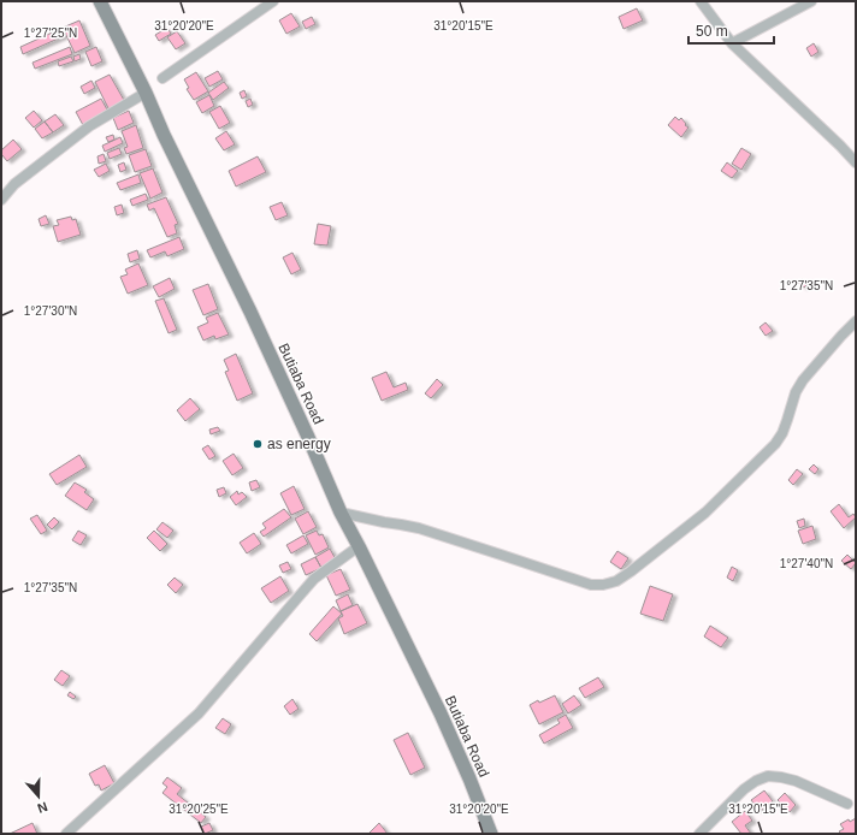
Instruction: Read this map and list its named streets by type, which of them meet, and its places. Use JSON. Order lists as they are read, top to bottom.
{
  "streets": {
    "main road": ["Butiaba Road"]
  },
  "places": ["as energy"],
  "scale_bar": "50 m",
  "north": "bottom",
  "coordinates": [
    "31°20'15\"E",
    "31°20'20\"E",
    "1°27'25\"N",
    "1°27'35\"N",
    "1°27'30\"N",
    "1°27'40\"N",
    "31°20'25\"E"
  ]
}
